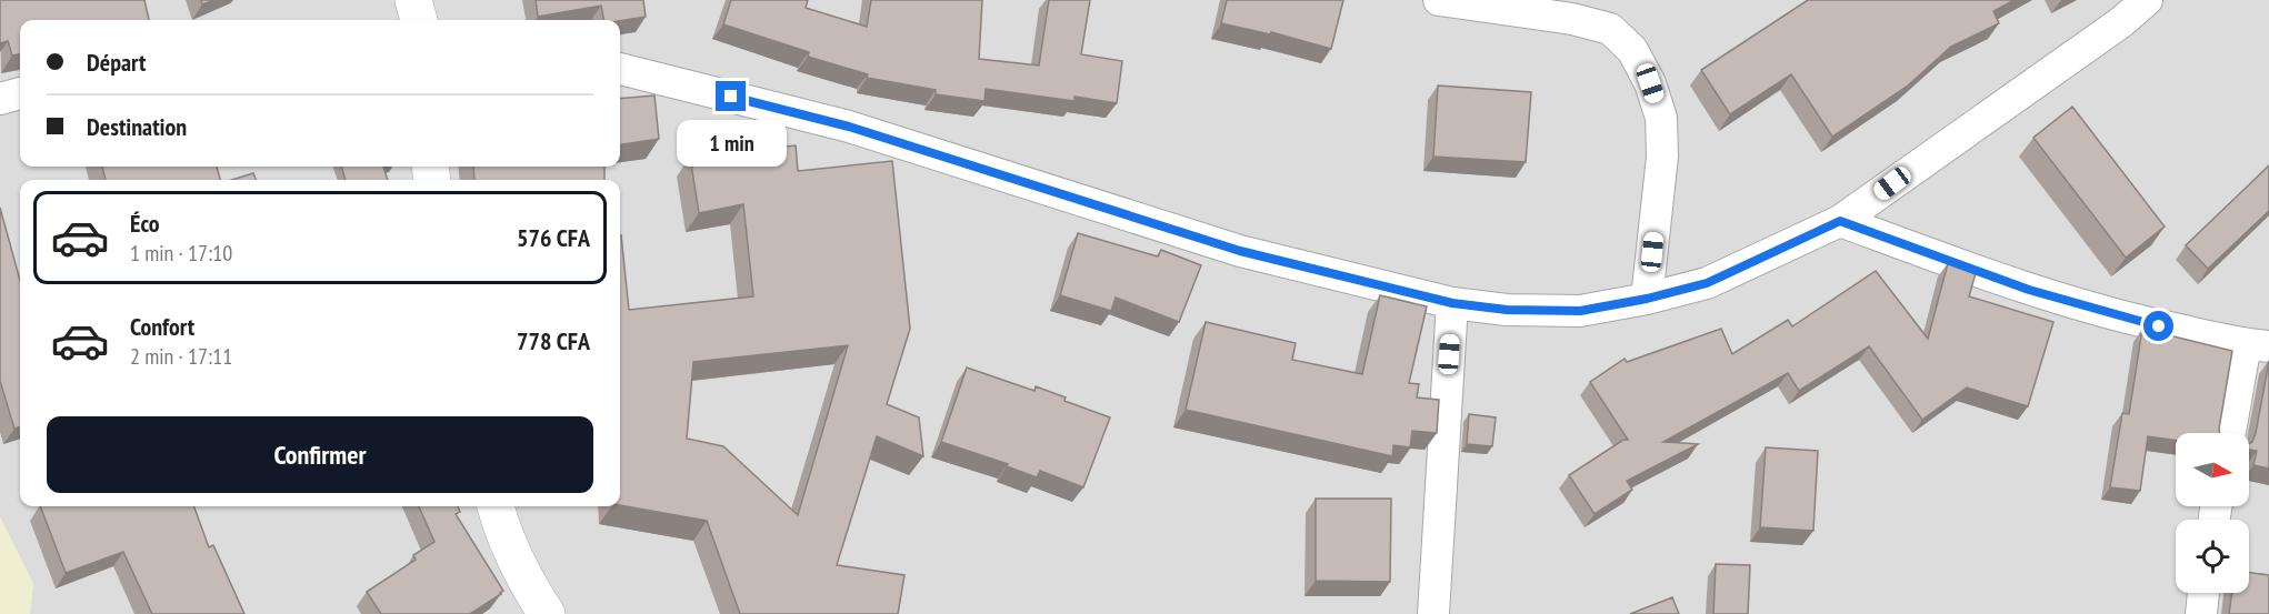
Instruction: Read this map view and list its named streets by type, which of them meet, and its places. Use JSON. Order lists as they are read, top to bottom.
{
  "north": "right",
  "page": {
    "banner": ["Départ", "Destination"],
    "bubble": "1 min",
    "list": [
      {
        "name": "Éco",
        "note": "1 min · 17:10",
        "value": "576 CFA"
      },
      {
        "name": "Confort",
        "note": "2 min · 17:11",
        "value": "778 CFA"
      }
    ],
    "buttons": "Confirmer"
  }
}
